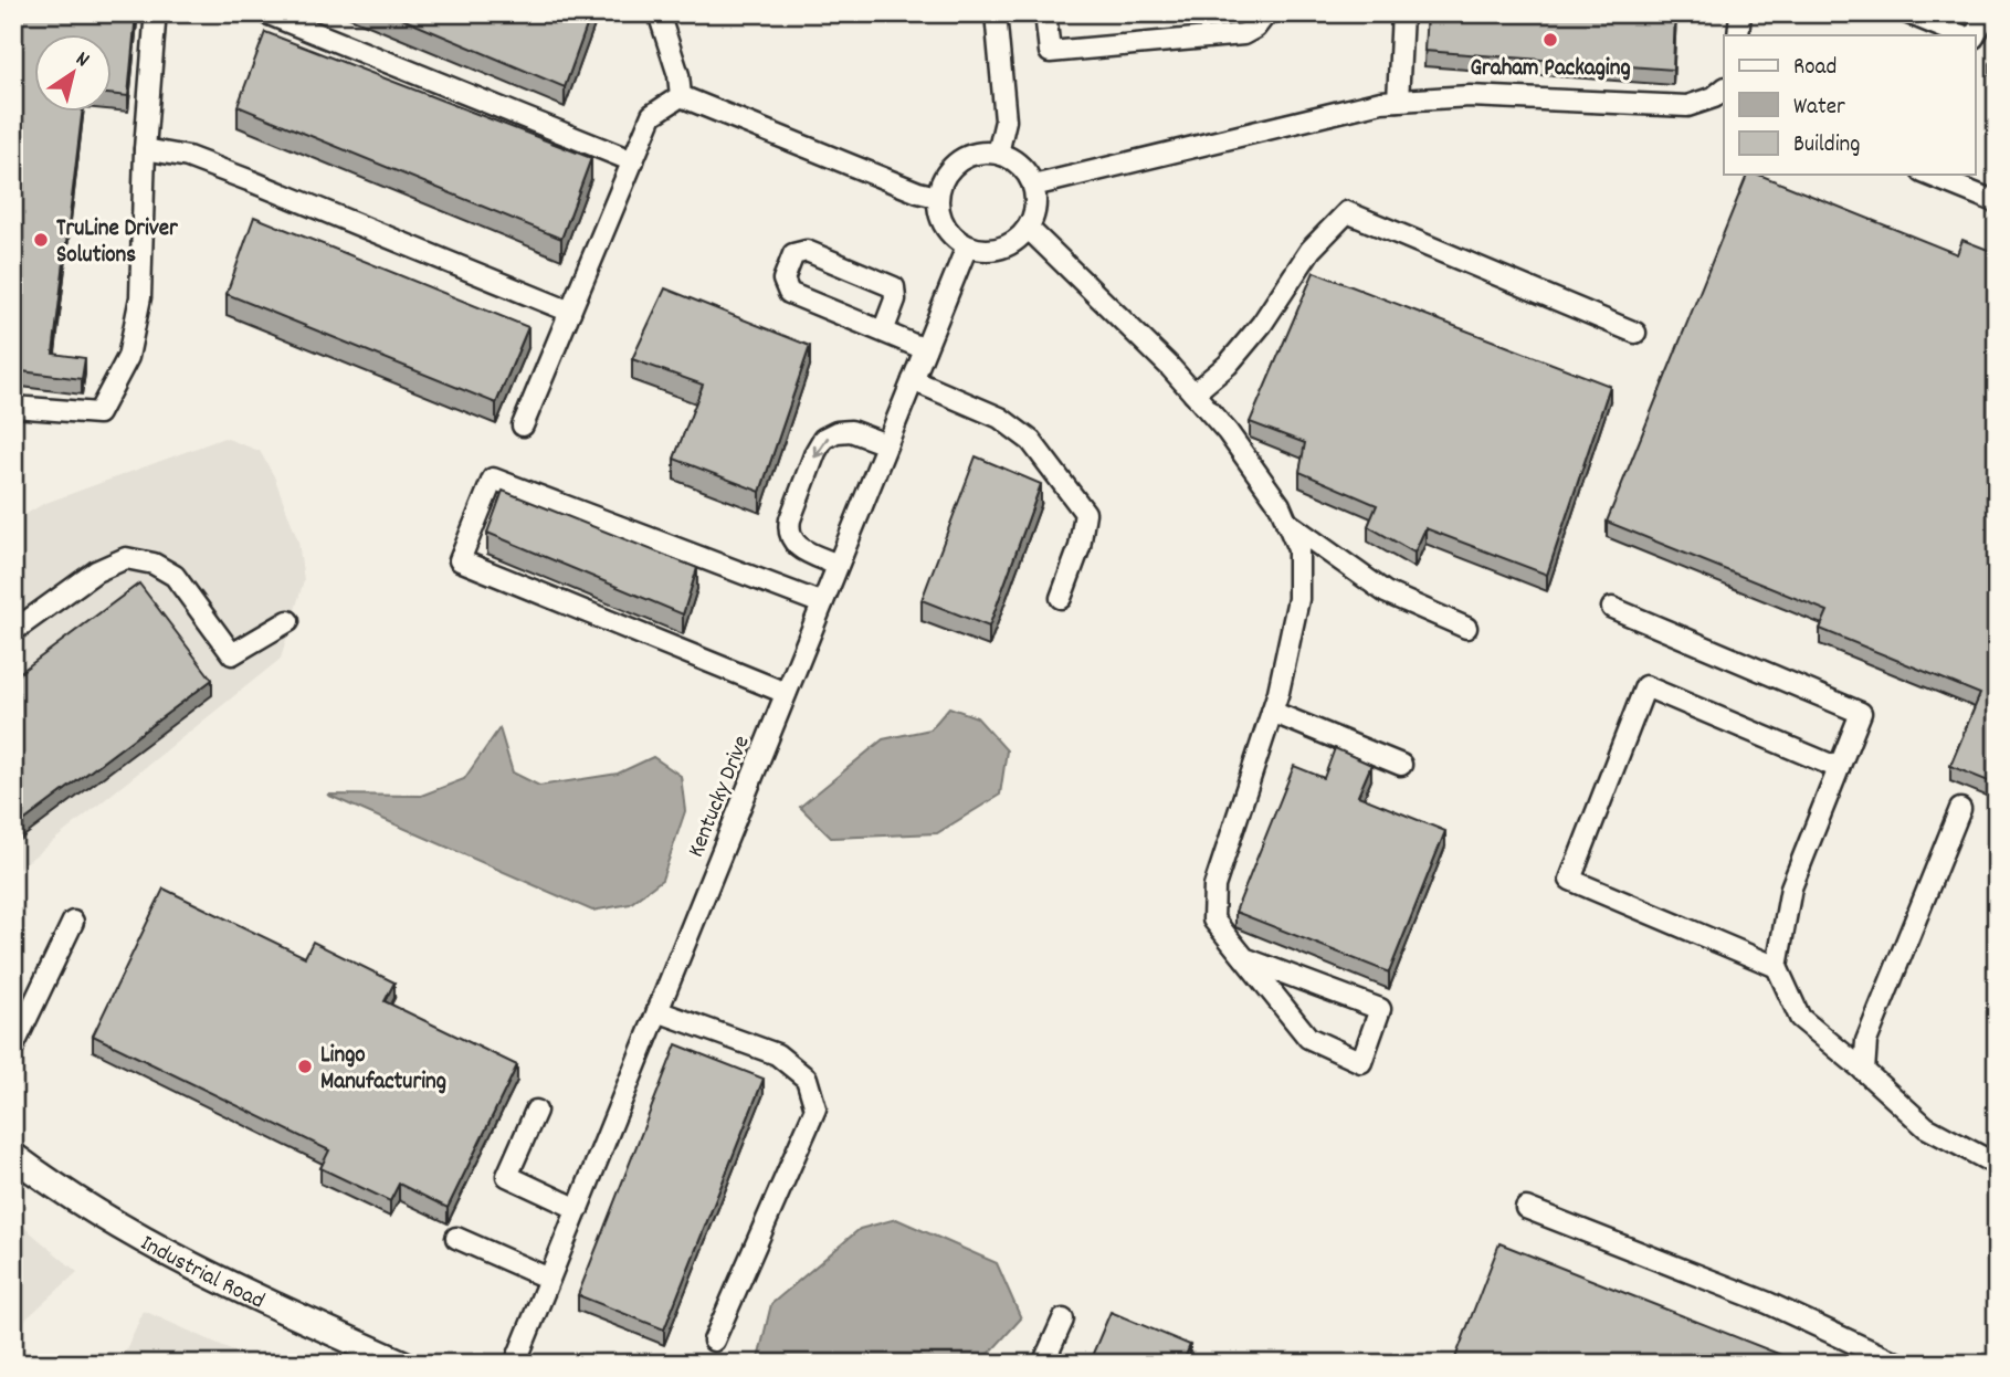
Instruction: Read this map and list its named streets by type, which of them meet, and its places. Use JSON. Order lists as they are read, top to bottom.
{
  "streets": {
    "main road": ["Industrial Road"],
    "street": ["Kentucky Drive"]
  },
  "places": ["Graham Packaging", "TruLine Driver Solutions", "Lingo Manufacturing"],
  "legend": ["Road", "Water", "Building"],
  "north": "top right"
}
